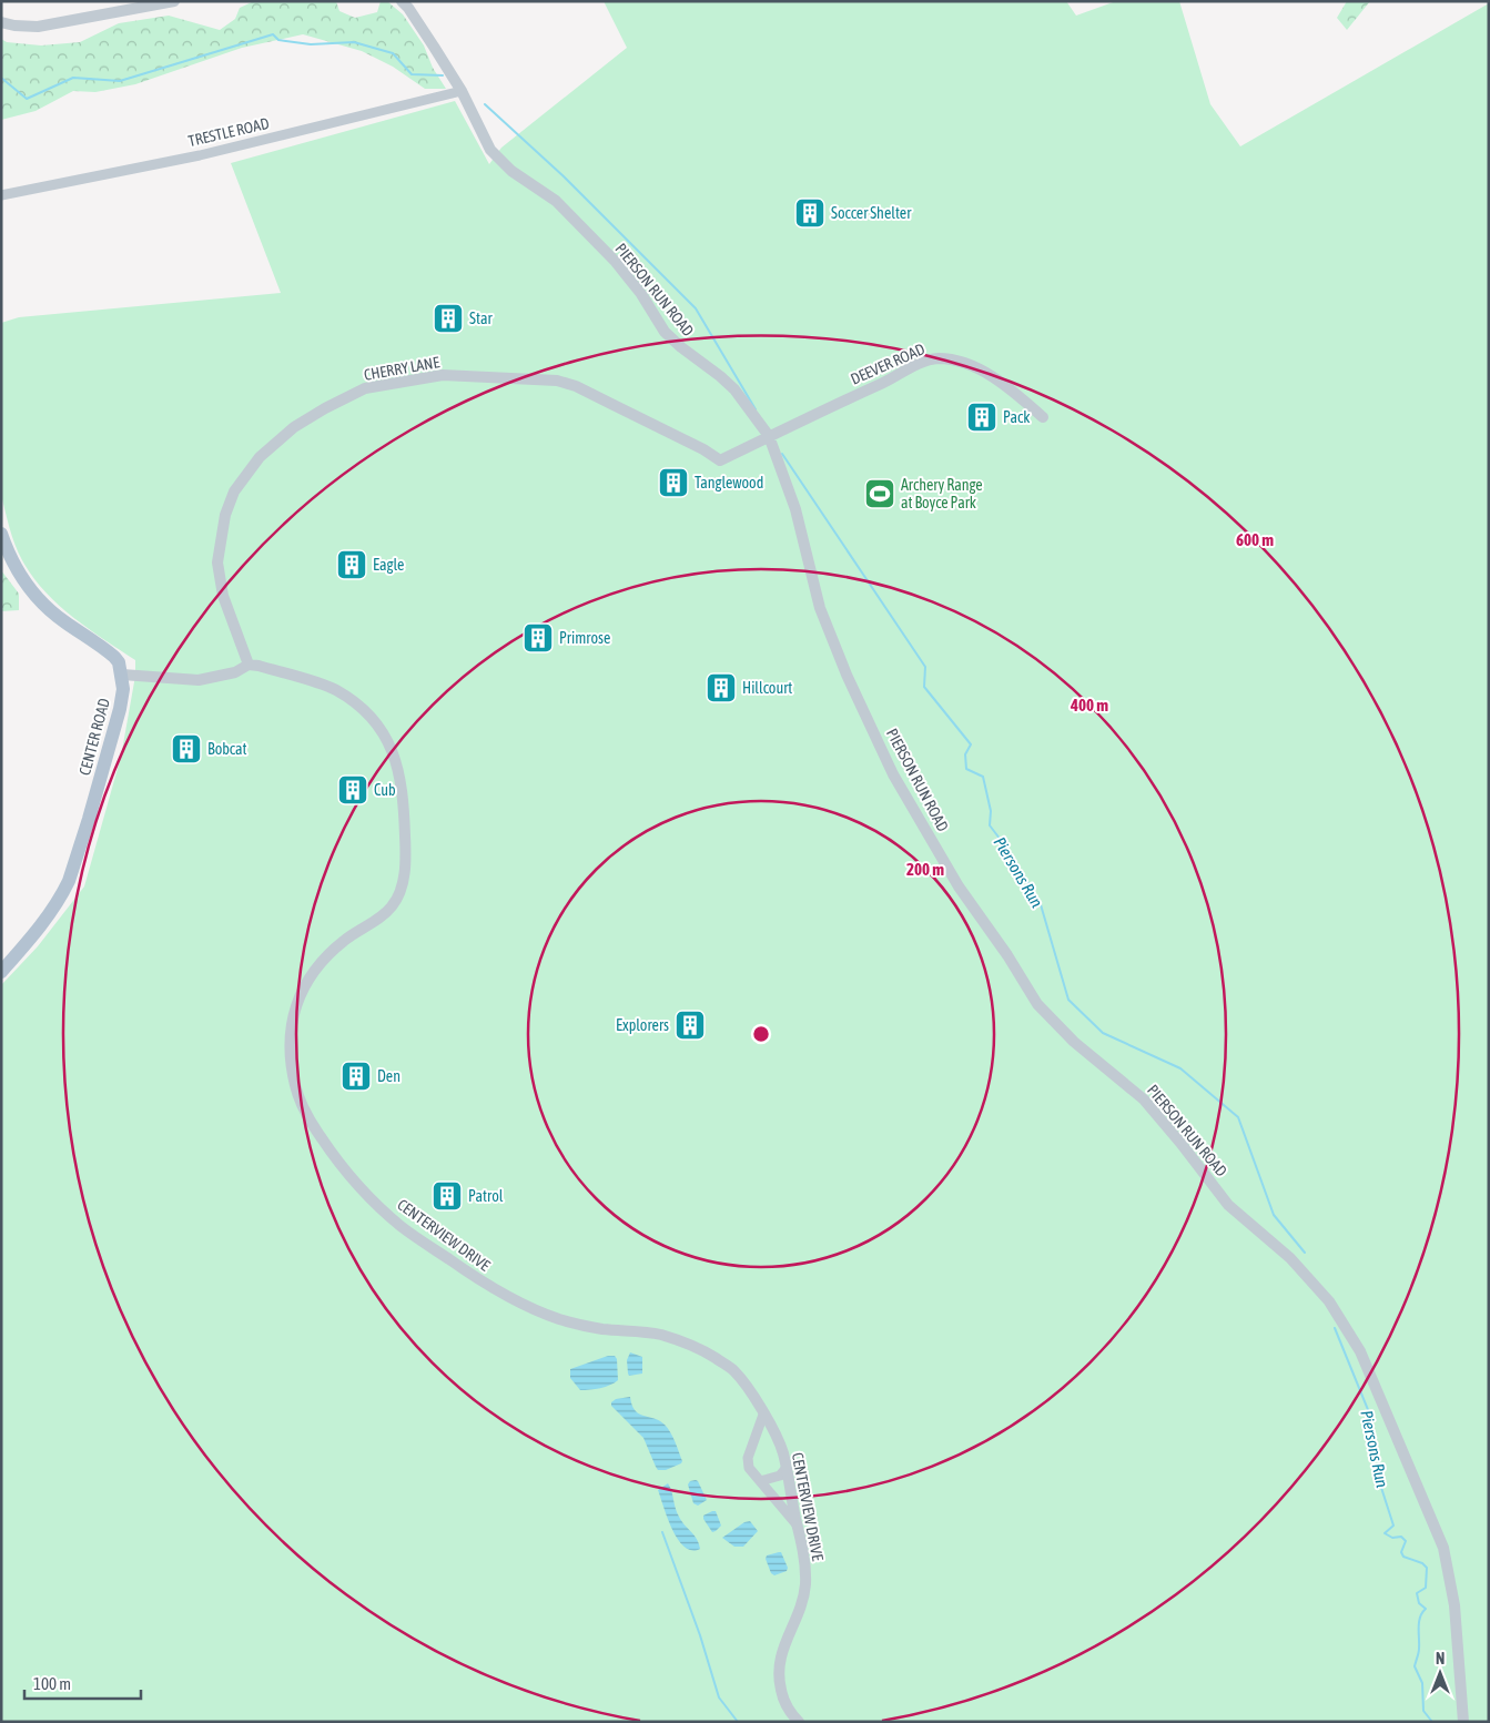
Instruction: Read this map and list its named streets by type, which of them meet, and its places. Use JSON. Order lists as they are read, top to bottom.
{
  "streets": {
    "main road": ["CENTER ROAD"],
    "street": [
      "TRESTLE ROAD",
      "PIERSON RUN ROAD",
      "DEEVER ROAD",
      "CHERRY LANE",
      "CENTERVIEW DRIVE"
    ]
  },
  "crossings": [
    ["TRESTLE ROAD", "PIERSON RUN ROAD"],
    ["PIERSON RUN ROAD", "DEEVER ROAD"],
    ["PIERSON RUN ROAD", "CHERRY LANE"],
    ["DEEVER ROAD", "CHERRY LANE"],
    ["CHERRY LANE", "CENTERVIEW DRIVE"]
  ],
  "water": ["Piersons Run"],
  "places": {
    "building": [
      "Soccer Shelter",
      "Star",
      "Pack",
      "Tanglewood",
      "Eagle",
      "Primrose",
      "Hillcourt",
      "Bobcat",
      "Cub",
      "Explorers",
      "Den",
      "Patrol"
    ],
    "sports": ["Archery Range at Boyce Park"]
  },
  "scale_bar": "100 m",
  "north": "top",
  "rings": ["600 m", "400 m", "200 m"]
}
